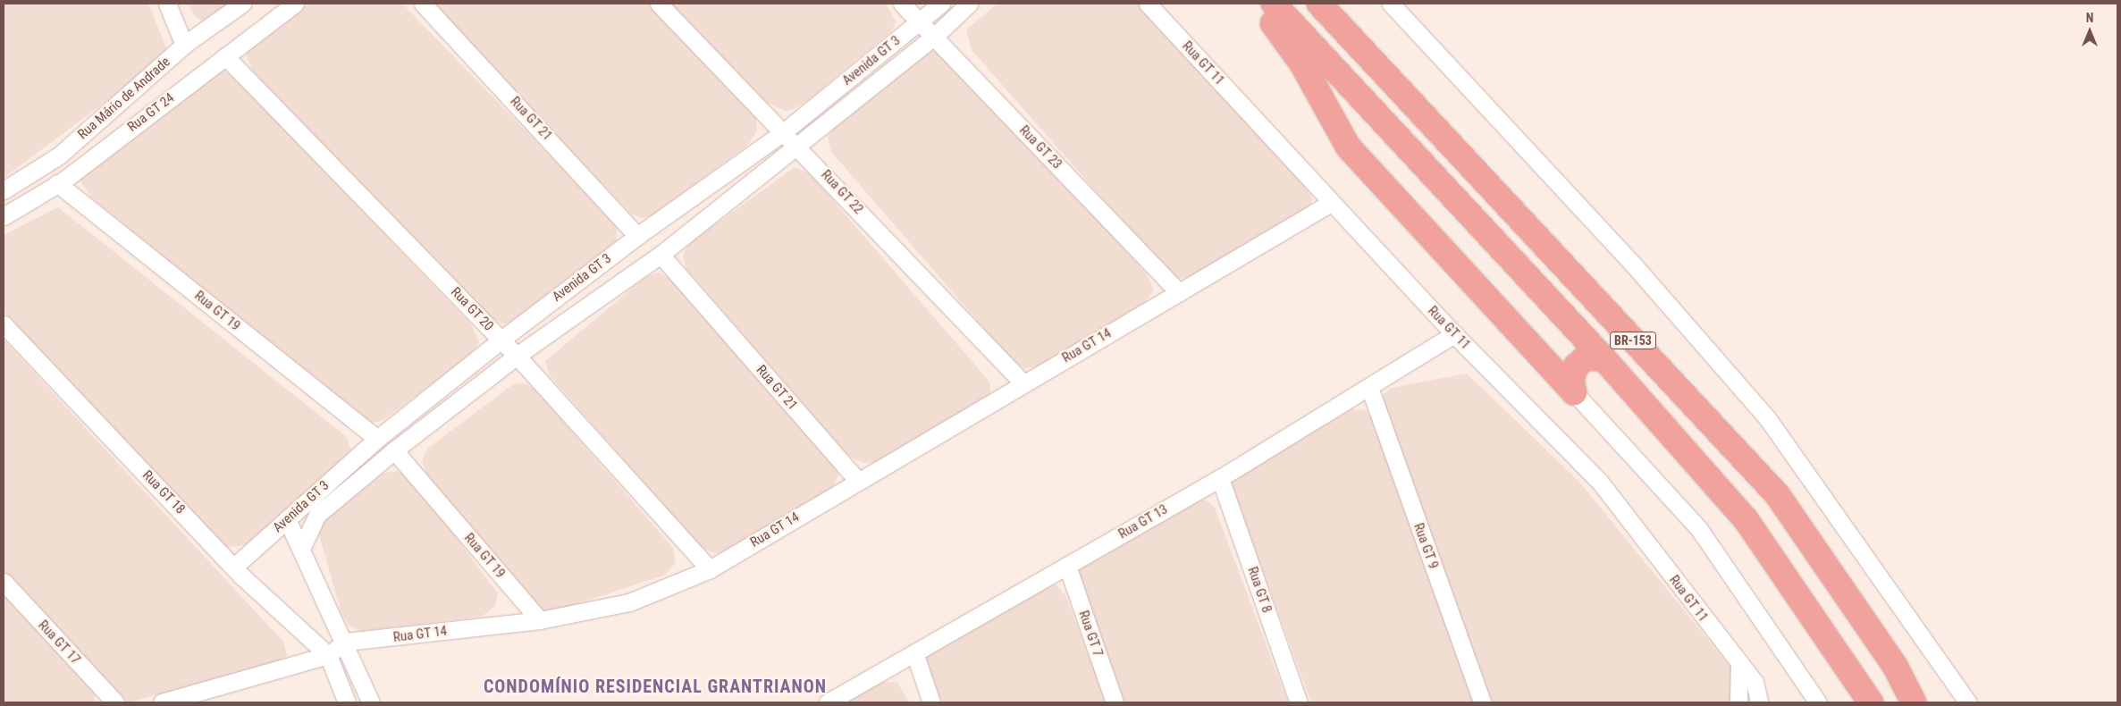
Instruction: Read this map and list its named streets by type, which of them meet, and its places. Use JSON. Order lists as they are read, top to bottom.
{
  "streets": {
    "highway": ["BR-153"],
    "street": [
      "Avenida GT 3",
      "Rua GT 11",
      "Rua Mário de Andrade",
      "Rua GT 24",
      "Rua GT 21",
      "Rua GT 23",
      "Rua GT 22",
      "Rua GT 20",
      "Rua GT 19",
      "Rua GT 14",
      "Rua GT 18",
      "Rua GT 13",
      "Rua GT 9",
      "Rua GT 8",
      "Rua GT 7",
      "Rua GT 17"
    ]
  },
  "crossings": [
    ["Avenida GT 3", "Rua GT 21"],
    ["Avenida GT 3", "Rua GT 23"],
    ["Avenida GT 3", "Rua GT 22"],
    ["Avenida GT 3", "Rua GT 20"],
    ["Avenida GT 3", "Rua GT 19"],
    ["Avenida GT 3", "Rua GT 18"],
    ["Rua GT 11", "Rua GT 14"],
    ["Rua GT 11", "Rua GT 13"],
    ["Rua GT 24", "Rua GT 20"],
    ["Rua GT 24", "Rua GT 19"],
    ["Rua GT 21", "Rua GT 14"],
    ["Rua GT 23", "Rua GT 14"],
    ["Rua GT 22", "Rua GT 14"],
    ["Rua GT 20", "Rua GT 14"],
    ["Rua GT 19", "Rua GT 14"],
    ["Rua GT 13", "Rua GT 9"],
    ["Rua GT 13", "Rua GT 8"],
    ["Rua GT 13", "Rua GT 7"]
  ],
  "districts": ["CONDOMÍNIO RESIDENCIAL GRANTRIANON"],
  "north": "top"
}
